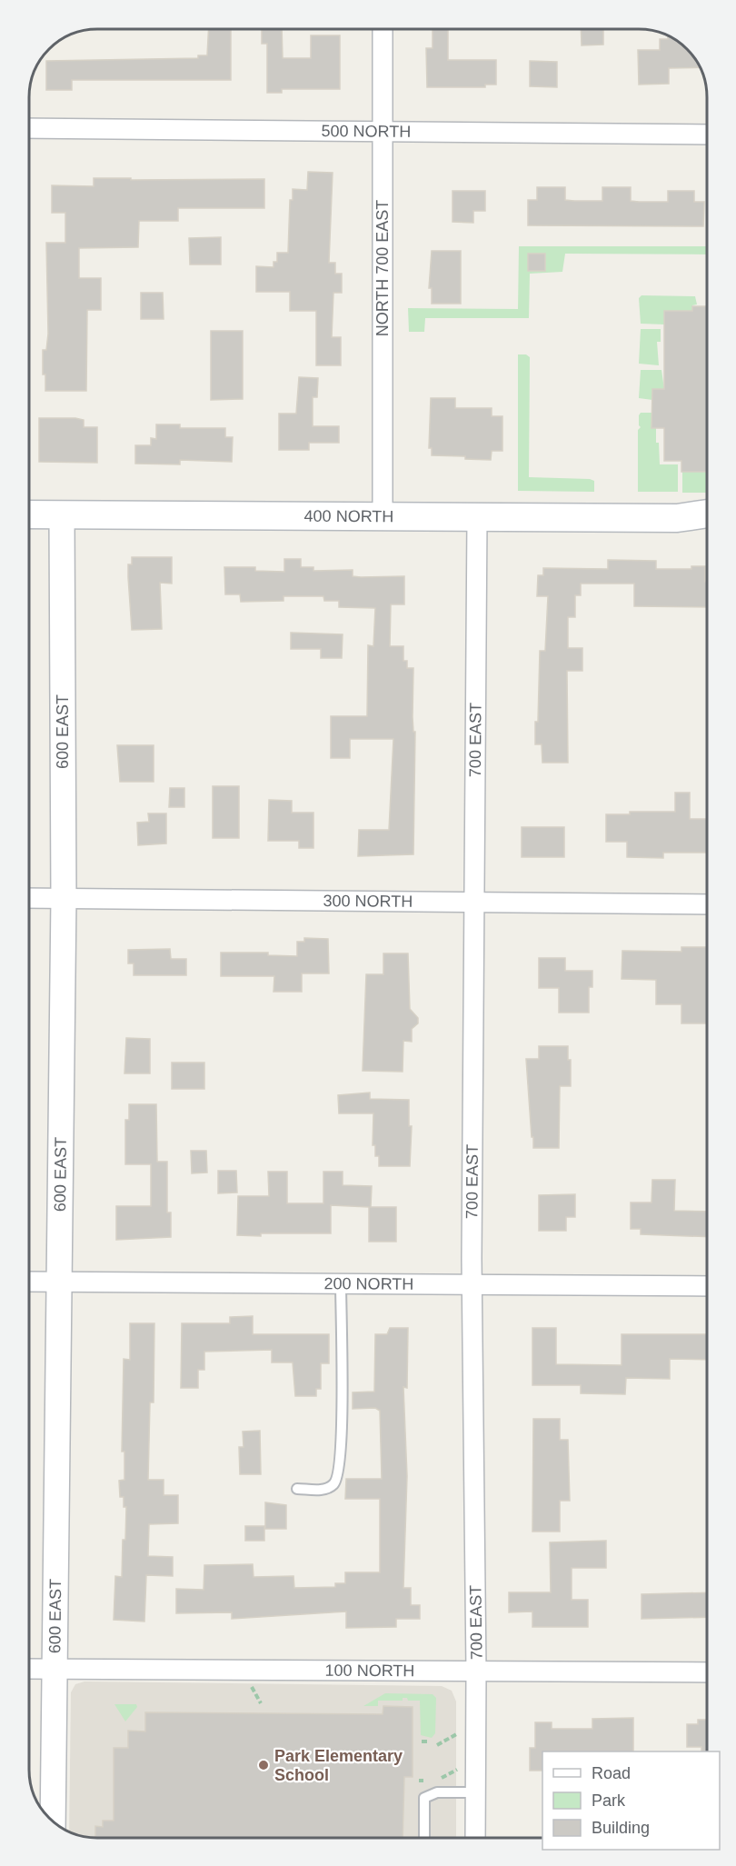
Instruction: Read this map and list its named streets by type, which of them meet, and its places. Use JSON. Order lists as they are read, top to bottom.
{
  "streets": {
    "main road": ["400 NORTH"],
    "street": [
      "500 NORTH",
      "NORTH 700 EAST",
      "600 EAST",
      "700 EAST",
      "300 NORTH",
      "200 NORTH",
      "100 NORTH"
    ]
  },
  "crossings": [
    ["500 NORTH", "NORTH 700 EAST"],
    ["NORTH 700 EAST", "400 NORTH"],
    ["400 NORTH", "600 EAST"],
    ["400 NORTH", "700 EAST"],
    ["600 EAST", "300 NORTH"],
    ["600 EAST", "200 NORTH"],
    ["600 EAST", "100 NORTH"],
    ["700 EAST", "300 NORTH"],
    ["700 EAST", "200 NORTH"],
    ["700 EAST", "100 NORTH"]
  ],
  "places": ["Park Elementary School"],
  "legend": ["Road", "Park", "Building"]
}
